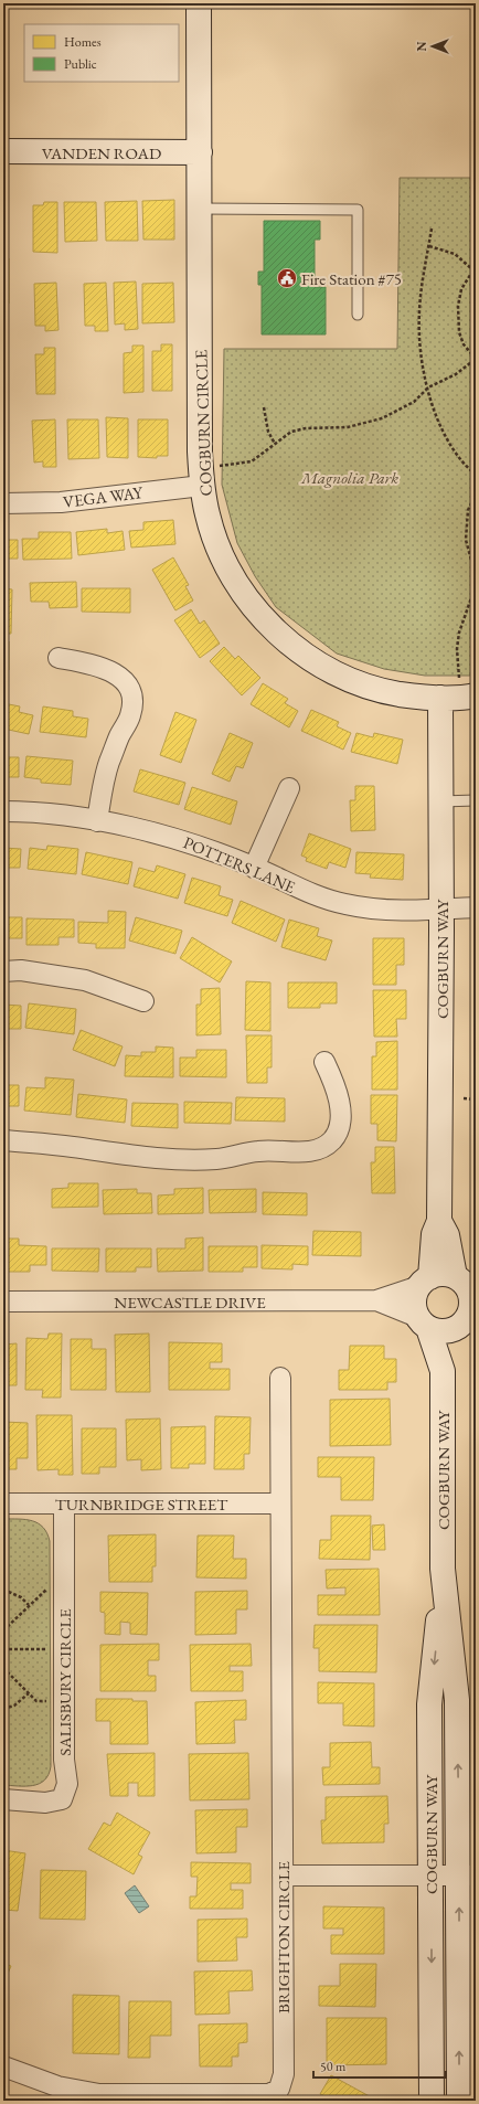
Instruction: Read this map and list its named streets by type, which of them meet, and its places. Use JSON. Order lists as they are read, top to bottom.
{
  "streets": {
    "street": [
      "VANDEN ROAD",
      "COGBURN CIRCLE",
      "VEGA WAY",
      "POTTERS LANE",
      "COGBURN WAY",
      "NEWCASTLE DRIVE",
      "TURNBRIDGE STREET",
      "SALISBURY CIRCLE",
      "BRIGHTON CIRCLE"
    ]
  },
  "crossings": [
    ["VANDEN ROAD", "COGBURN CIRCLE"],
    ["COGBURN CIRCLE", "VEGA WAY"],
    ["COGBURN CIRCLE", "COGBURN WAY"],
    ["POTTERS LANE", "COGBURN WAY"],
    ["COGBURN WAY", "NEWCASTLE DRIVE"],
    ["TURNBRIDGE STREET", "SALISBURY CIRCLE"],
    ["TURNBRIDGE STREET", "BRIGHTON CIRCLE"]
  ],
  "parks": ["Magnolia Park"],
  "places": {
    "public building": ["Fire Station #75"]
  },
  "legend": ["Homes", "Public"],
  "scale_bar": "50 m",
  "north": "left"
}
